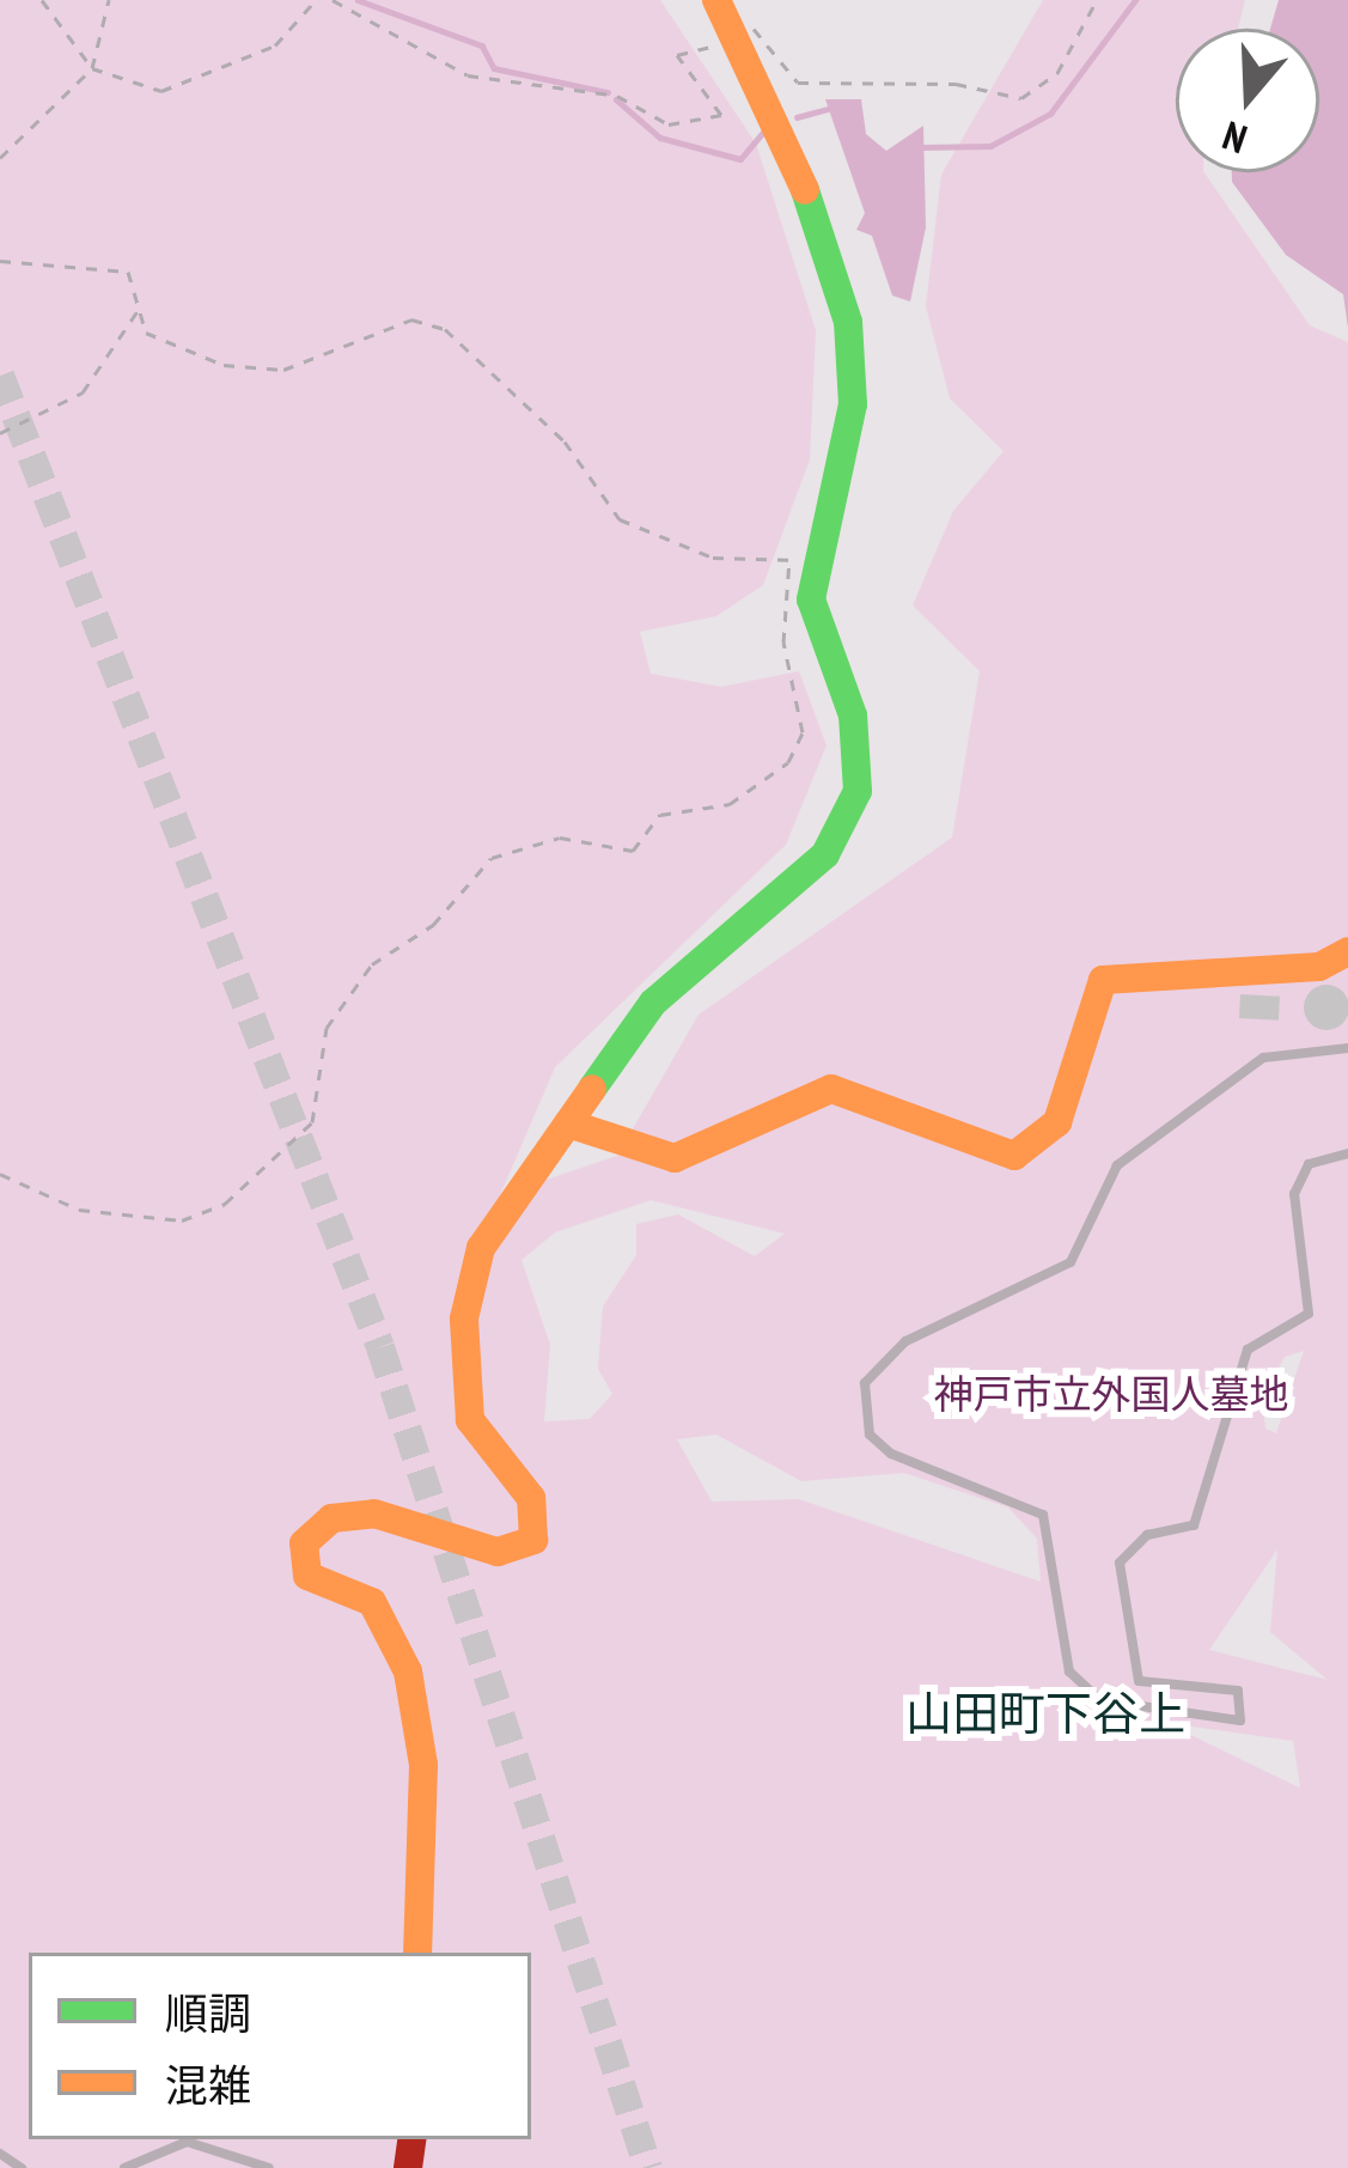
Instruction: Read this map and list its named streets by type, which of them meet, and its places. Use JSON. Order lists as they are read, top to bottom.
{
  "districts": ["山田町下谷上"],
  "parks": ["神戸市立外国人墓地"],
  "legend": ["順調", "混雑"],
  "north": "bottom"
}
